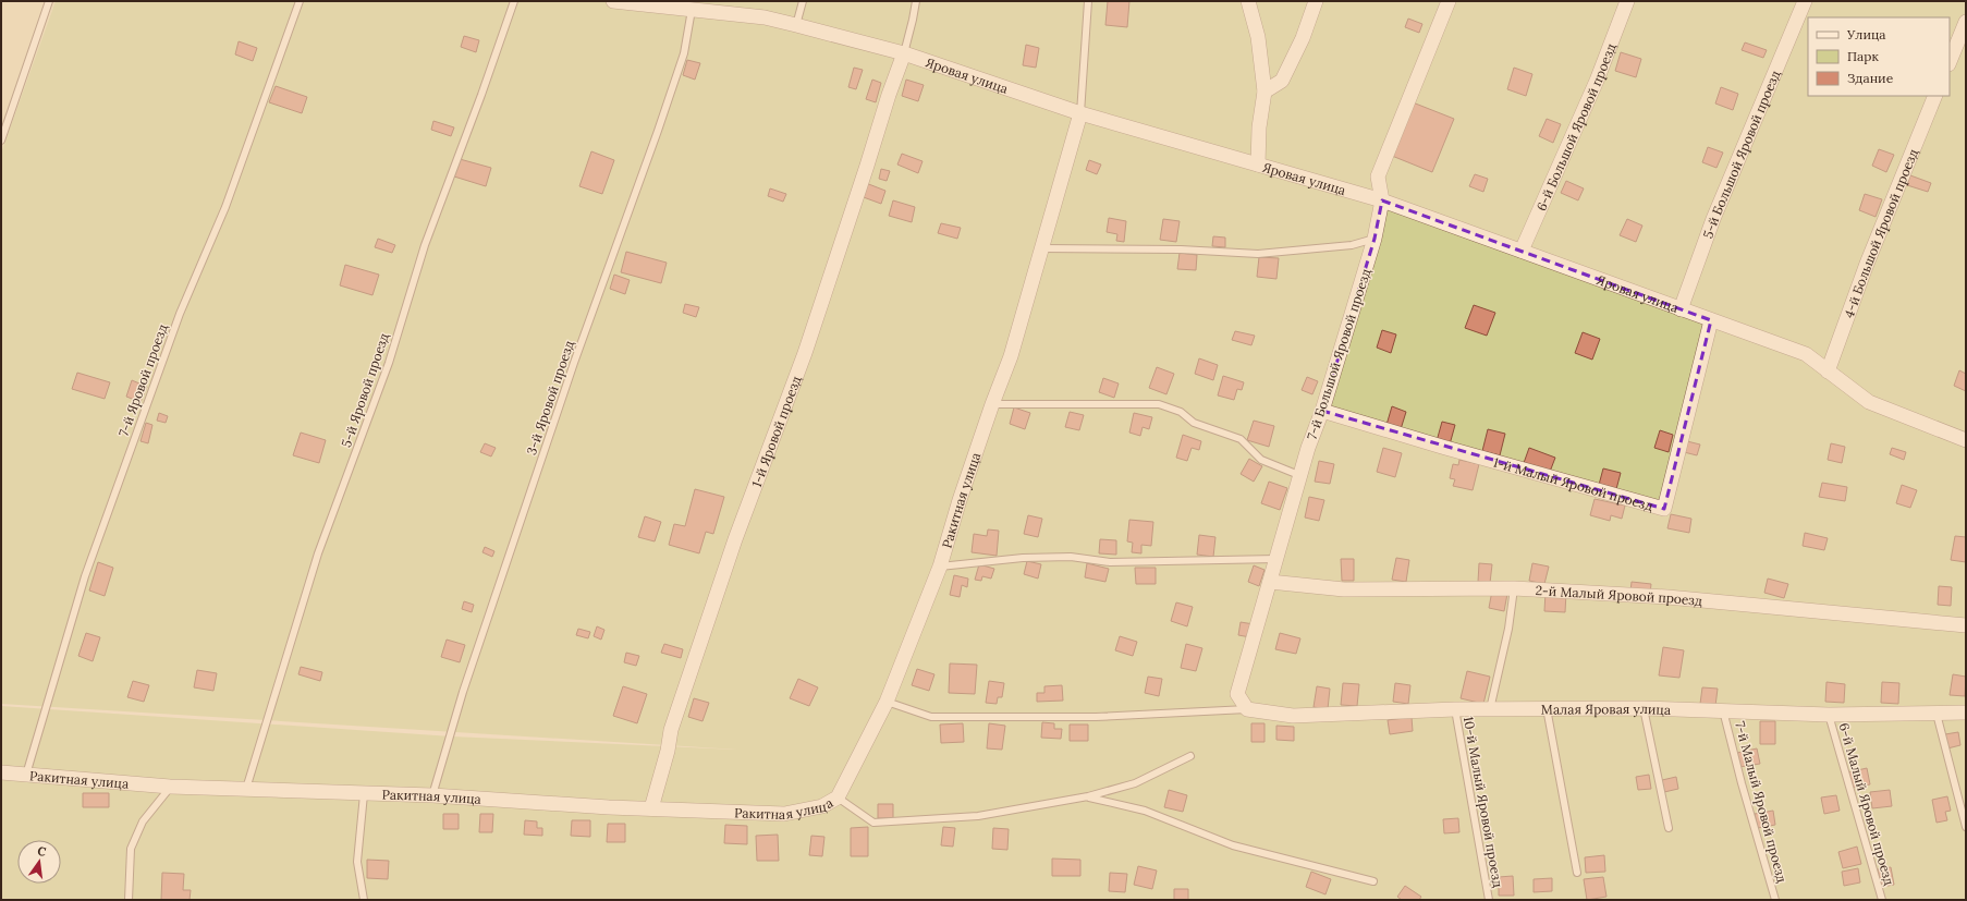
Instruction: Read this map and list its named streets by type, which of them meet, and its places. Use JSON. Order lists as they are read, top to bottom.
{
  "streets": {
    "street": [
      "Яровая улица",
      "6-й Большой Яровой проезд",
      "5-й Большой Яровой проезд",
      "4-й Большой Яровой проезд",
      "7-й Большой Яровой проезд",
      "1-й Яровой проезд",
      "1-й Малый Яровой проезд",
      "Ракитная улица",
      "2-й Малый Яровой проезд",
      "Малая Яровая улица"
    ],
    "lane": [
      "7-й Яровой проезд",
      "5-й Яровой проезд",
      "3-й Яровой проезд",
      "10-й Малый Яровой проезд",
      "7-й Малый Яровой проезд",
      "6-й Малый Яровой проезд"
    ]
  },
  "crossings": [
    ["Яровая улица", "6-й Большой Яровой проезд"],
    ["Яровая улица", "5-й Большой Яровой проезд"],
    ["Яровая улица", "4-й Большой Яровой проезд"],
    ["Яровая улица", "7-й Большой Яровой проезд"],
    ["Яровая улица", "3-й Яровой проезд"],
    ["Яровая улица", "1-й Яровой проезд"],
    ["Яровая улица", "1-й Малый Яровой проезд"],
    ["Яровая улица", "Ракитная улица"],
    ["7-й Большой Яровой проезд", "1-й Малый Яровой проезд"],
    ["7-й Большой Яровой проезд", "2-й Малый Яровой проезд"],
    ["7-й Большой Яровой проезд", "Малая Яровая улица"],
    ["7-й Яровой проезд", "Ракитная улица"],
    ["5-й Яровой проезд", "Ракитная улица"],
    ["3-й Яровой проезд", "Ракитная улица"],
    ["1-й Яровой проезд", "Ракитная улица"],
    ["Малая Яровая улица", "10-й Малый Яровой проезд"],
    ["Малая Яровая улица", "7-й Малый Яровой проезд"],
    ["Малая Яровая улица", "6-й Малый Яровой проезд"]
  ],
  "legend": ["Улица", "Парк", "Здание"],
  "north": "top"
}
